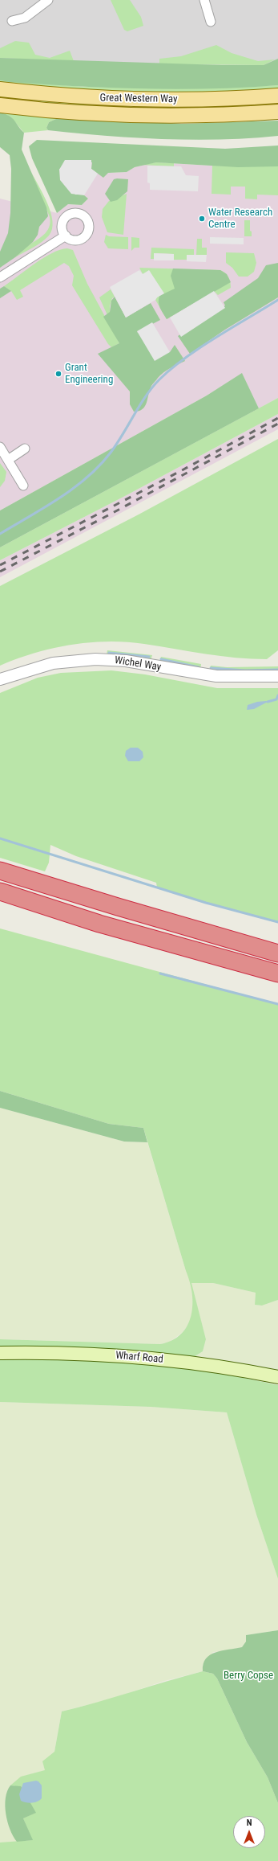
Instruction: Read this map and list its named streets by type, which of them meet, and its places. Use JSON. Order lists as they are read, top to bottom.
{
  "streets": {
    "main road": ["Great Western Way", "Wharf Road"],
    "street": ["Wichel Way"]
  },
  "parks": ["Berry Copse"],
  "places": ["Water Research Centre", "Grant Engineering"],
  "north": "top"
}
